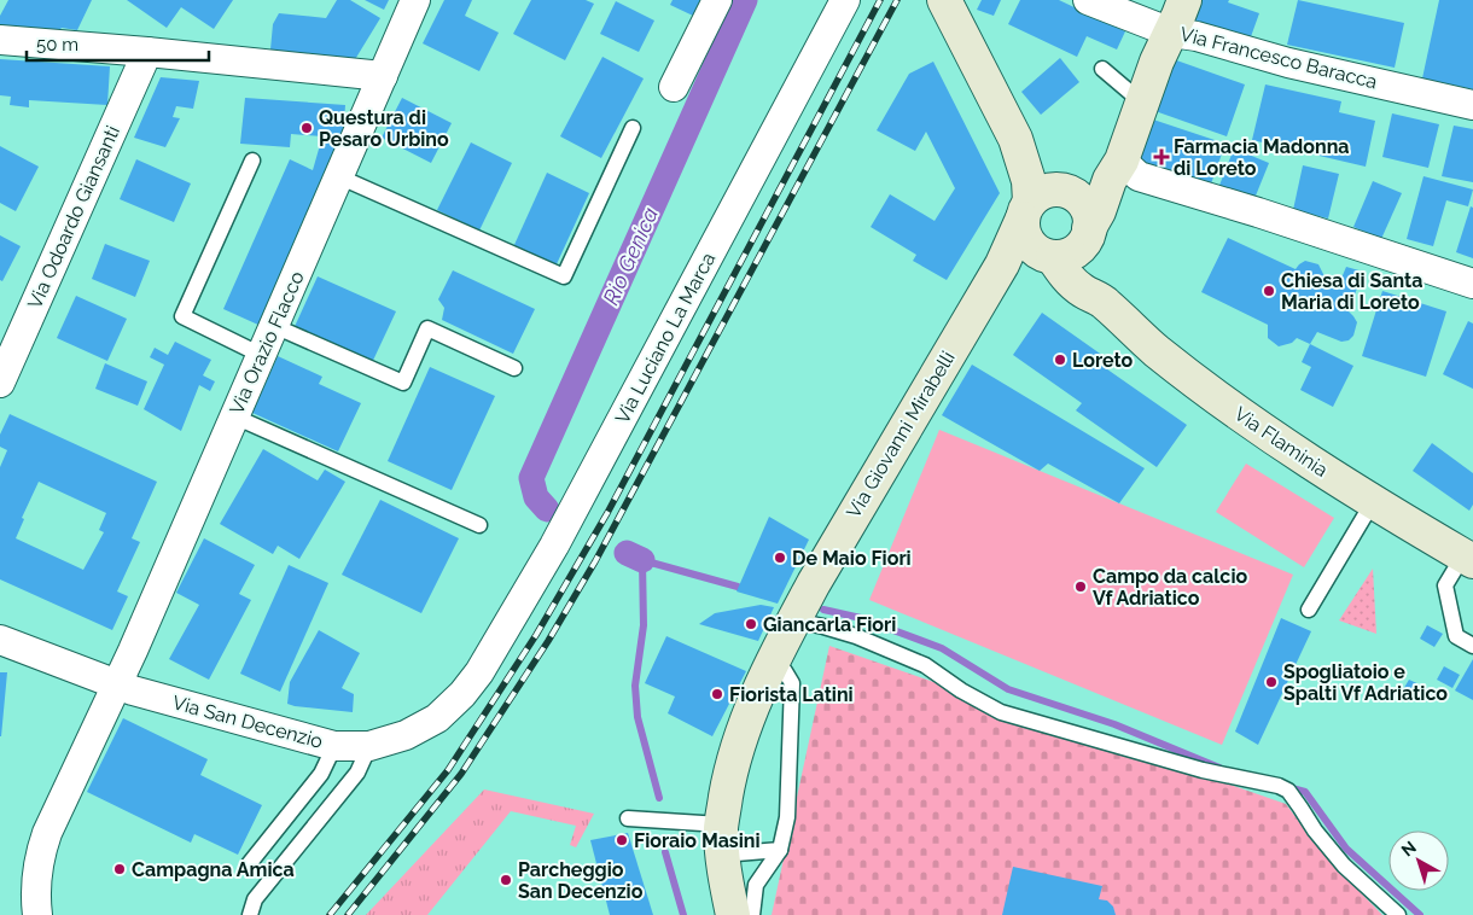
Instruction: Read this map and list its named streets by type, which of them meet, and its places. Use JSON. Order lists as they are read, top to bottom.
{
  "streets": {
    "street": [
      "Via Francesco Baracca",
      "Via Odoardo Giansanti",
      "Via Luciano La Marca",
      "Via Orazio Flacco",
      "Via Giovanni Mirabelli",
      "Via Flaminia",
      "Via San Decenzio"
    ]
  },
  "crossings": [
    ["Via Luciano La Marca", "Via San Decenzio"],
    ["Via Orazio Flacco", "Via San Decenzio"],
    ["Via Giovanni Mirabelli", "Via Flaminia"]
  ],
  "water": ["Rio Genica"],
  "places": {
    "other": [
      "Questura di Pesaro Urbino",
      "Chiesa di Santa Maria di Loreto",
      "Loreto",
      "De Maio Fiori",
      "Campo da calcio Vf Adriatico",
      "Giancarla Fiori",
      "Spogliatoio e Spalti Vf Adriatico",
      "Fiorista Latini",
      "Fioraio Masini",
      "Campagna Amica",
      "Parcheggio San Decenzio"
    ],
    "health": ["Farmacia Madonna di Loreto"]
  },
  "scale_bar": "50 m",
  "north": "top left"
}
